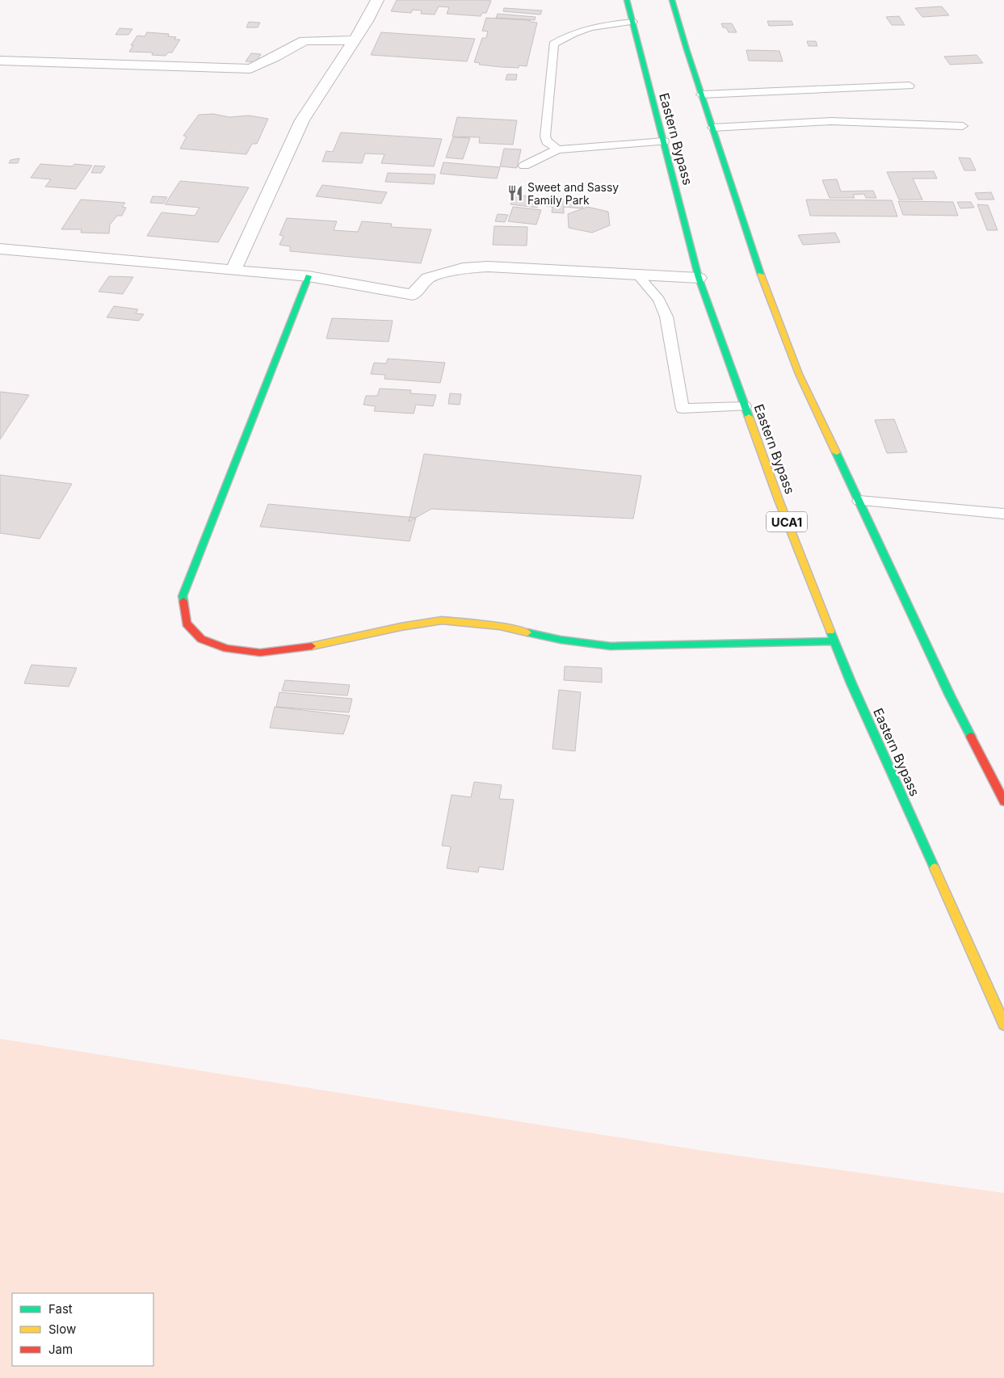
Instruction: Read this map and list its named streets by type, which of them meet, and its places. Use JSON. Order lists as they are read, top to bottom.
{
  "streets": {
    "main road": ["Eastern Bypass", "UCA1"]
  },
  "places": {
    "restaurant": ["Sweet and Sassy Family Park"]
  },
  "legend": ["Fast", "Slow", "Jam"]
}
